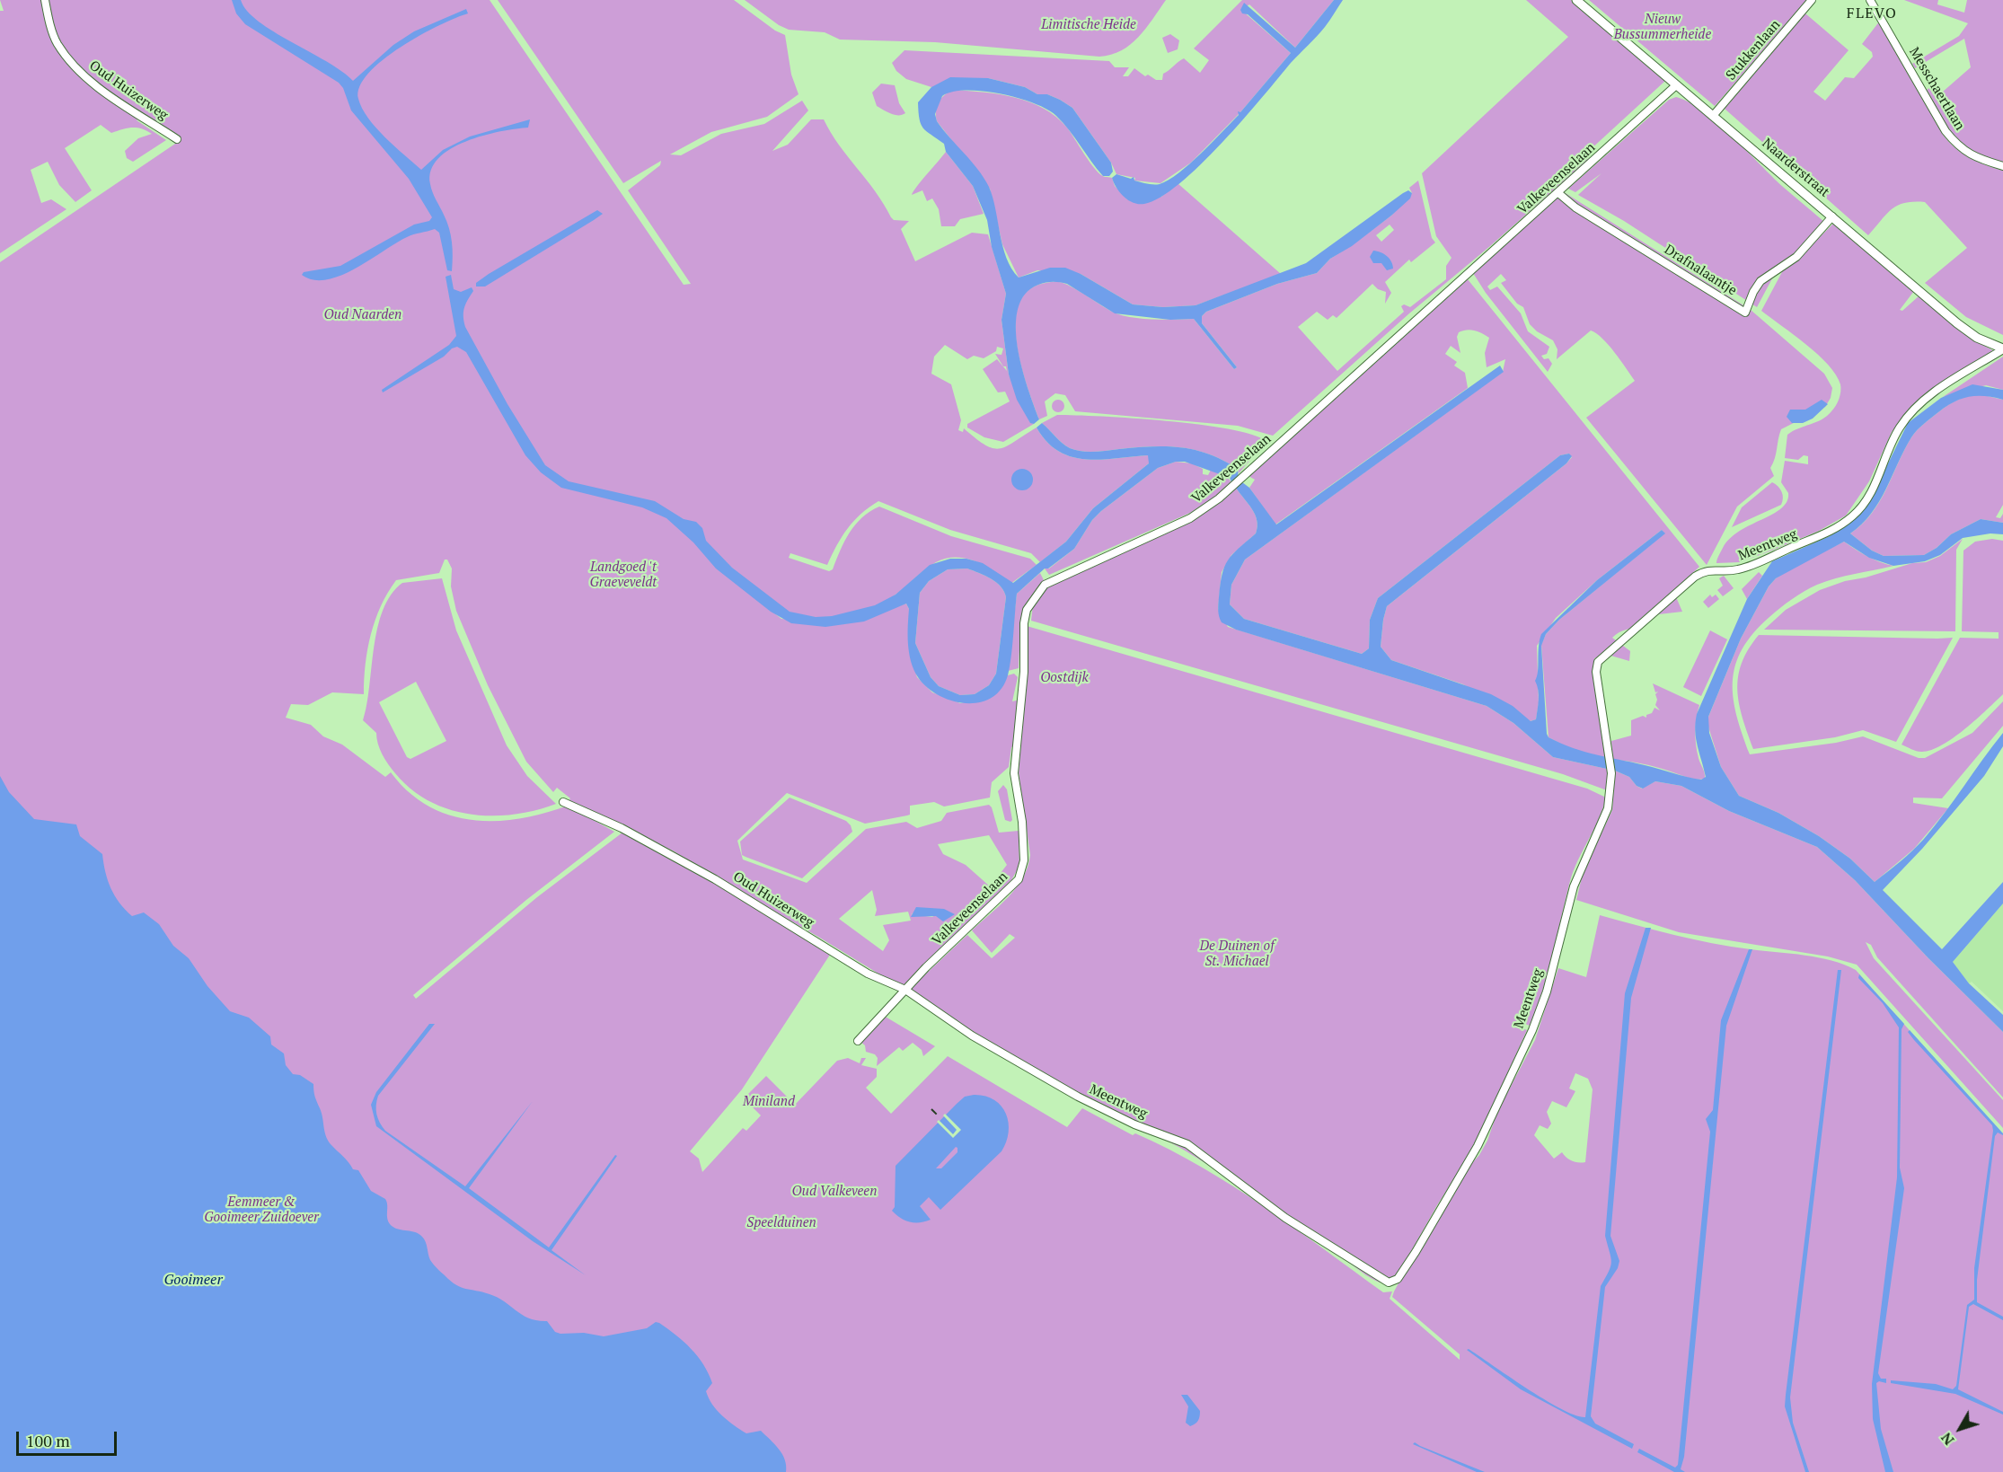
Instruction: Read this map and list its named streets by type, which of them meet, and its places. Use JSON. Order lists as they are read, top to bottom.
{
  "streets": {
    "street": [
      "Stukkenlaan",
      "Messchaertlaan",
      "Oud Huizerweg",
      "Naarderstraat",
      "Valkeveenselaan",
      "Drafnalaantje",
      "Meentweg"
    ]
  },
  "crossings": [
    ["Stukkenlaan", "Naarderstraat"],
    ["Oud Huizerweg", "Valkeveenselaan"],
    ["Oud Huizerweg", "Meentweg"],
    ["Naarderstraat", "Valkeveenselaan"],
    ["Naarderstraat", "Drafnalaantje"],
    ["Naarderstraat", "Meentweg"],
    ["Valkeveenselaan", "Drafnalaantje"],
    ["Valkeveenselaan", "Meentweg"]
  ],
  "districts": ["FLEVO"],
  "water": ["Gooimeer"],
  "parks": [
    "Nieuw Bussummerheide",
    "Limitische Heide",
    "Oud Naarden",
    "Landgoed 't Graeveveldt",
    "Oostdijk",
    "De Duinen of St. Michael",
    "Miniland",
    "Oud Valkeveen",
    "Eemmeer & Gooimeer Zuidoever",
    "Speelduinen"
  ],
  "scale_bar": "100 m",
  "north": "bottom left"
}
